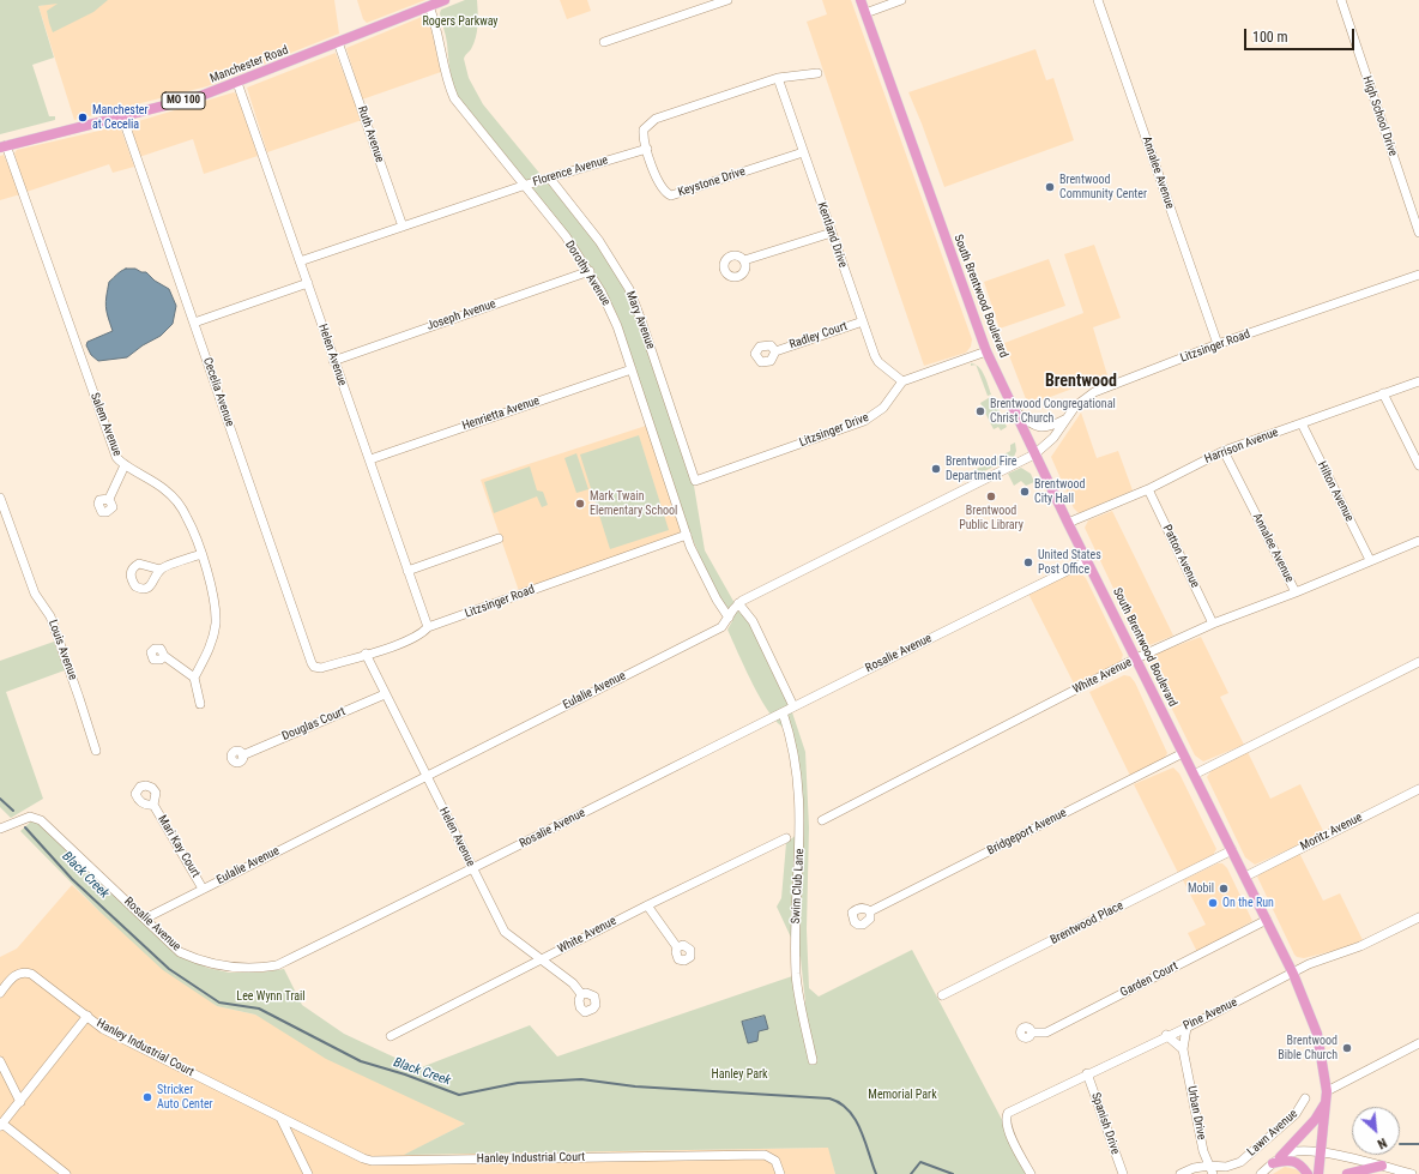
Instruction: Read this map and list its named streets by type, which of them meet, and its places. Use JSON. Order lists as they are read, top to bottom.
{
  "streets": {
    "main road": ["Manchester Road", "MO 100", "South Brentwood Boulevard"],
    "street": [
      "High School Drive",
      "Ruth Avenue",
      "Florence Avenue",
      "Annalee Avenue",
      "Keystone Drive",
      "Kentland Drive",
      "Dorothy Avenue",
      "Joseph Avenue",
      "Mary Avenue",
      "Radley Court",
      "Litzsinger Road",
      "Helen Avenue",
      "Cecelia Avenue",
      "Henrietta Avenue",
      "Salem Avenue",
      "Litzsinger Drive",
      "Harrison Avenue",
      "Hilton Avenue",
      "Patton Avenue",
      "Louis Avenue",
      "Rosalie Avenue",
      "White Avenue",
      "Eulalie Avenue",
      "Douglas Court",
      "Bridgeport Avenue",
      "Moritz Avenue",
      "Mari Kay Court",
      "Swim Club Lane",
      "Brentwood Place",
      "Garden Court",
      "Pine Avenue",
      "Hanley Industrial Court",
      "Urban Drive",
      "Spanish Drive",
      "Lawn Avenue"
    ]
  },
  "crossings": [
    ["Manchester Road", "Ruth Avenue"],
    ["Manchester Road", "Dorothy Avenue"],
    ["Manchester Road", "Helen Avenue"],
    ["Manchester Road", "Cecelia Avenue"],
    ["Manchester Road", "Salem Avenue"],
    ["Ruth Avenue", "Florence Avenue"],
    ["Florence Avenue", "Keystone Drive"],
    ["Florence Avenue", "Dorothy Avenue"],
    ["Florence Avenue", "Mary Avenue"],
    ["Florence Avenue", "Helen Avenue"],
    ["Annalee Avenue", "Litzsinger Road"],
    ["Annalee Avenue", "Harrison Avenue"],
    ["Annalee Avenue", "White Avenue"],
    ["Keystone Drive", "Kentland Drive"],
    ["Kentland Drive", "Radley Court"],
    ["Kentland Drive", "Litzsinger Drive"],
    ["Dorothy Avenue", "Joseph Avenue"],
    ["Dorothy Avenue", "Litzsinger Road"],
    ["Dorothy Avenue", "Henrietta Avenue"],
    ["Dorothy Avenue", "Eulalie Avenue"],
    ["South Brentwood Boulevard", "Litzsinger Road"],
    ["South Brentwood Boulevard", "Harrison Avenue"],
    ["South Brentwood Boulevard", "Rosalie Avenue"],
    ["South Brentwood Boulevard", "White Avenue"],
    ["South Brentwood Boulevard", "Eulalie Avenue"],
    ["South Brentwood Boulevard", "Bridgeport Avenue"],
    ["South Brentwood Boulevard", "Moritz Avenue"],
    ["South Brentwood Boulevard", "Brentwood Place"],
    ["South Brentwood Boulevard", "Garden Court"],
    ["South Brentwood Boulevard", "Pine Avenue"],
    ["Joseph Avenue", "Helen Avenue"],
    ["Mary Avenue", "Litzsinger Drive"],
    ["Litzsinger Road", "Helen Avenue"],
    ["Litzsinger Road", "Cecelia Avenue"],
    ["Litzsinger Road", "Eulalie Avenue"],
    ["Helen Avenue", "Henrietta Avenue"],
    ["Helen Avenue", "Rosalie Avenue"],
    ["Helen Avenue", "White Avenue"],
    ["Helen Avenue", "Eulalie Avenue"],
    ["Helen Avenue", "Douglas Court"],
    ["Harrison Avenue", "Hilton Avenue"],
    ["Harrison Avenue", "Patton Avenue"],
    ["Hilton Avenue", "White Avenue"],
    ["Patton Avenue", "White Avenue"],
    ["Rosalie Avenue", "Eulalie Avenue"],
    ["Rosalie Avenue", "Swim Club Lane"],
    ["Eulalie Avenue", "Mari Kay Court"],
    ["Pine Avenue", "Urban Drive"],
    ["Pine Avenue", "Spanish Drive"],
    ["Urban Drive", "Lawn Avenue"]
  ],
  "districts": ["Brentwood"],
  "water": ["Black Creek"],
  "parks": [
    "Rogers Parkway",
    "Lee Wynn Trail",
    "Hanley Park",
    "Memorial Park"
  ],
  "places": [
    "Manchester at Cecelia",
    "Brentwood Community Center",
    "Brentwood Congregational Christ Church",
    "Brentwood Fire Department",
    "Brentwood City Hall",
    "Brentwood Public Library",
    "Mark Twain Elementary School",
    "United States Post Office",
    "Mobil",
    "On the Run",
    "Brentwood Bible Church",
    "Stricker Auto Center"
  ],
  "scale_bar": "100 m",
  "north": "bottom right"
}
